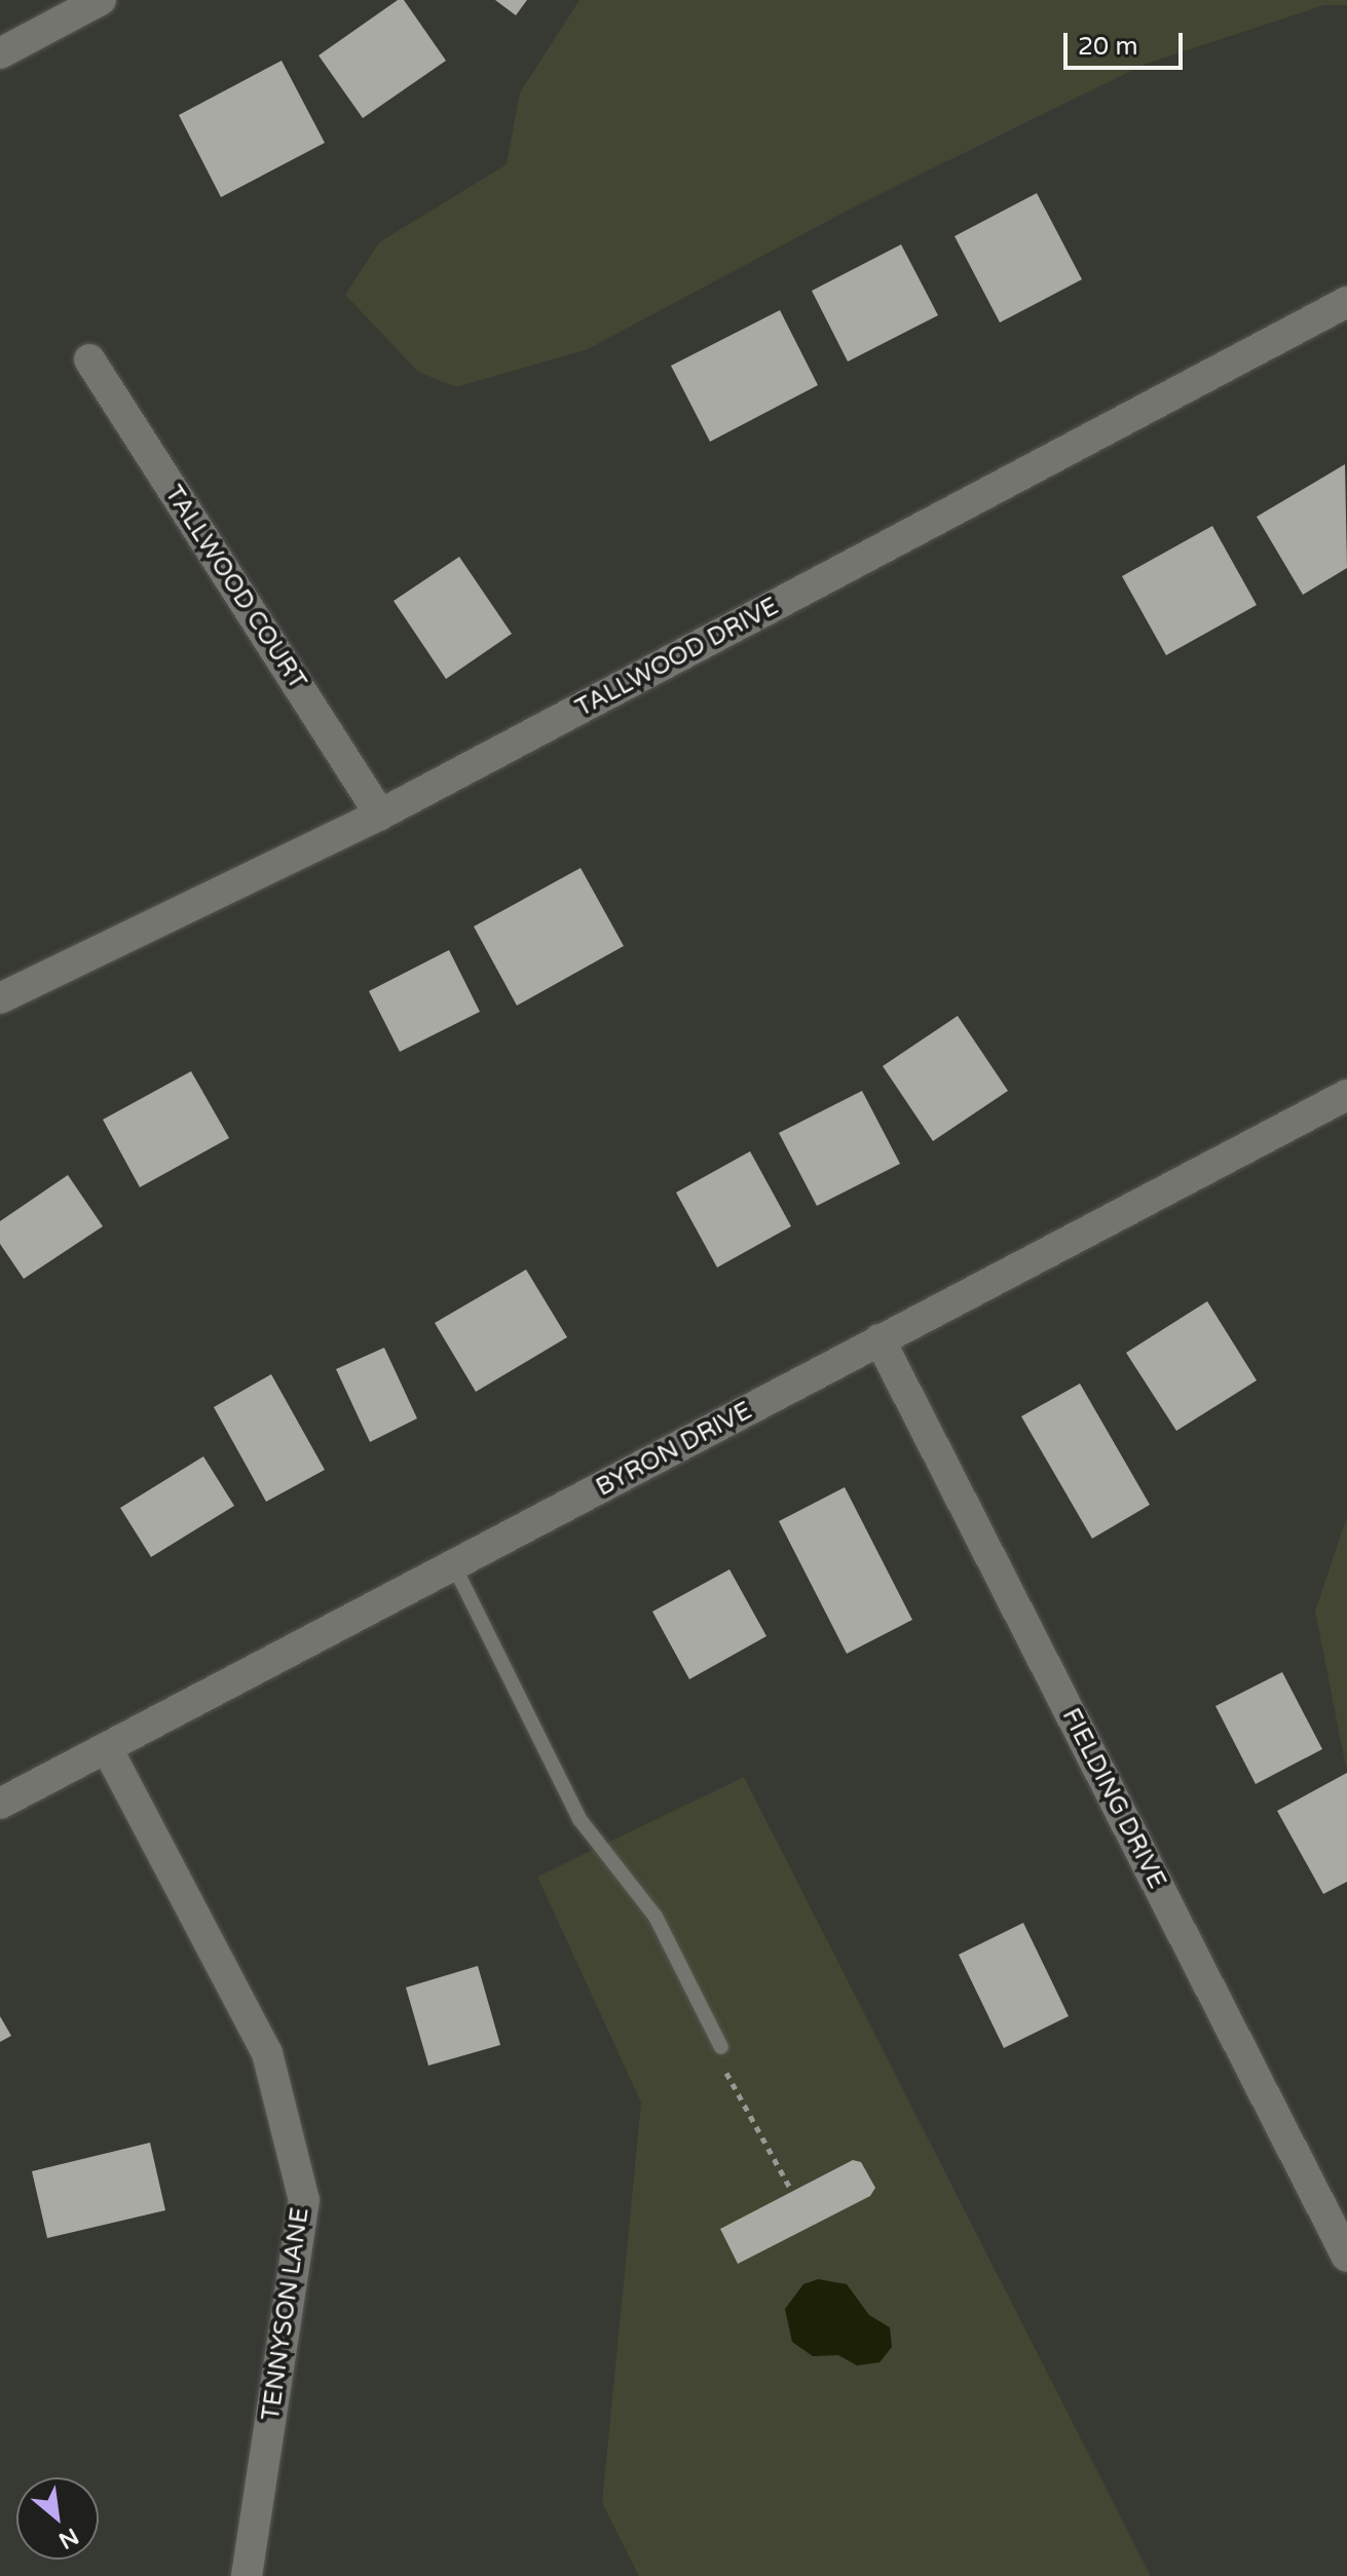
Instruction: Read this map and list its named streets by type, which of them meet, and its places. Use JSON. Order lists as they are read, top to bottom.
{
  "streets": {
    "street": [
      "TALLWOOD COURT",
      "TALLWOOD DRIVE",
      "BYRON DRIVE",
      "FIELDING DRIVE",
      "TENNYSON LANE"
    ]
  },
  "crossings": [
    ["TALLWOOD COURT", "TALLWOOD DRIVE"],
    ["BYRON DRIVE", "FIELDING DRIVE"],
    ["BYRON DRIVE", "TENNYSON LANE"]
  ],
  "scale_bar": "20 m",
  "north": "bottom right"
}
